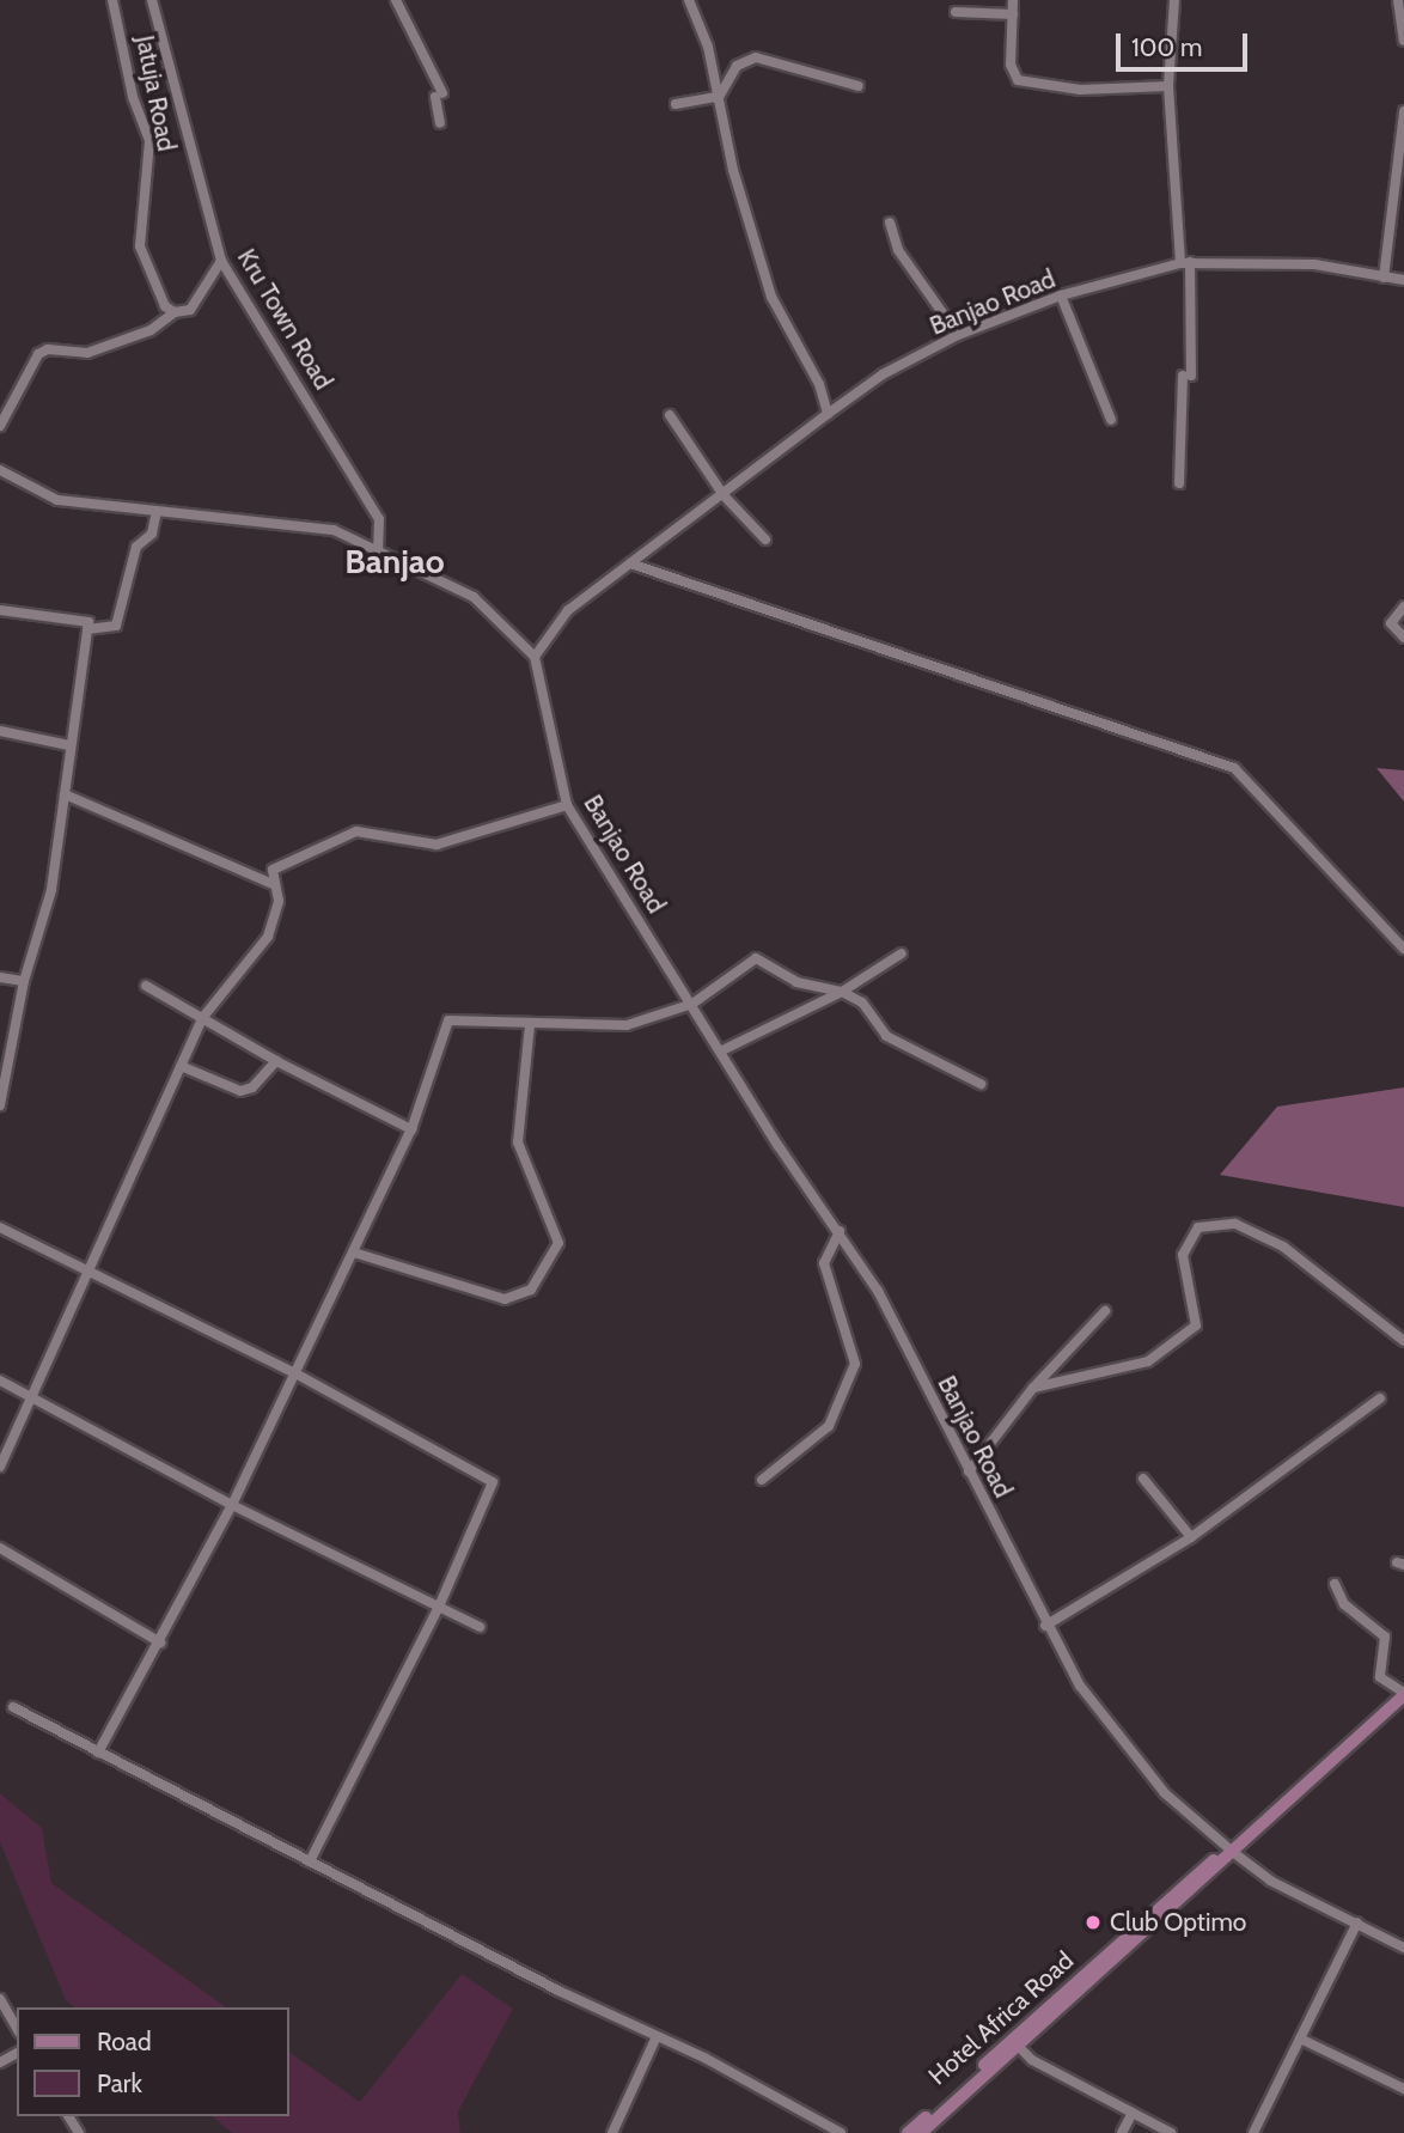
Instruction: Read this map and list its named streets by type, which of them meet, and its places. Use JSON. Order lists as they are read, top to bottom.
{
  "streets": {
    "street": [
      "Jatuja Road",
      "Banjao Road",
      "Kru Town Road",
      "Hotel Africa Road"
    ]
  },
  "crossings": [
    ["Banjao Road", "Hotel Africa Road"]
  ],
  "districts": ["Banjao"],
  "places": ["Club Optimo"],
  "legend": ["Road", "Park"],
  "scale_bar": "100 m"
}
